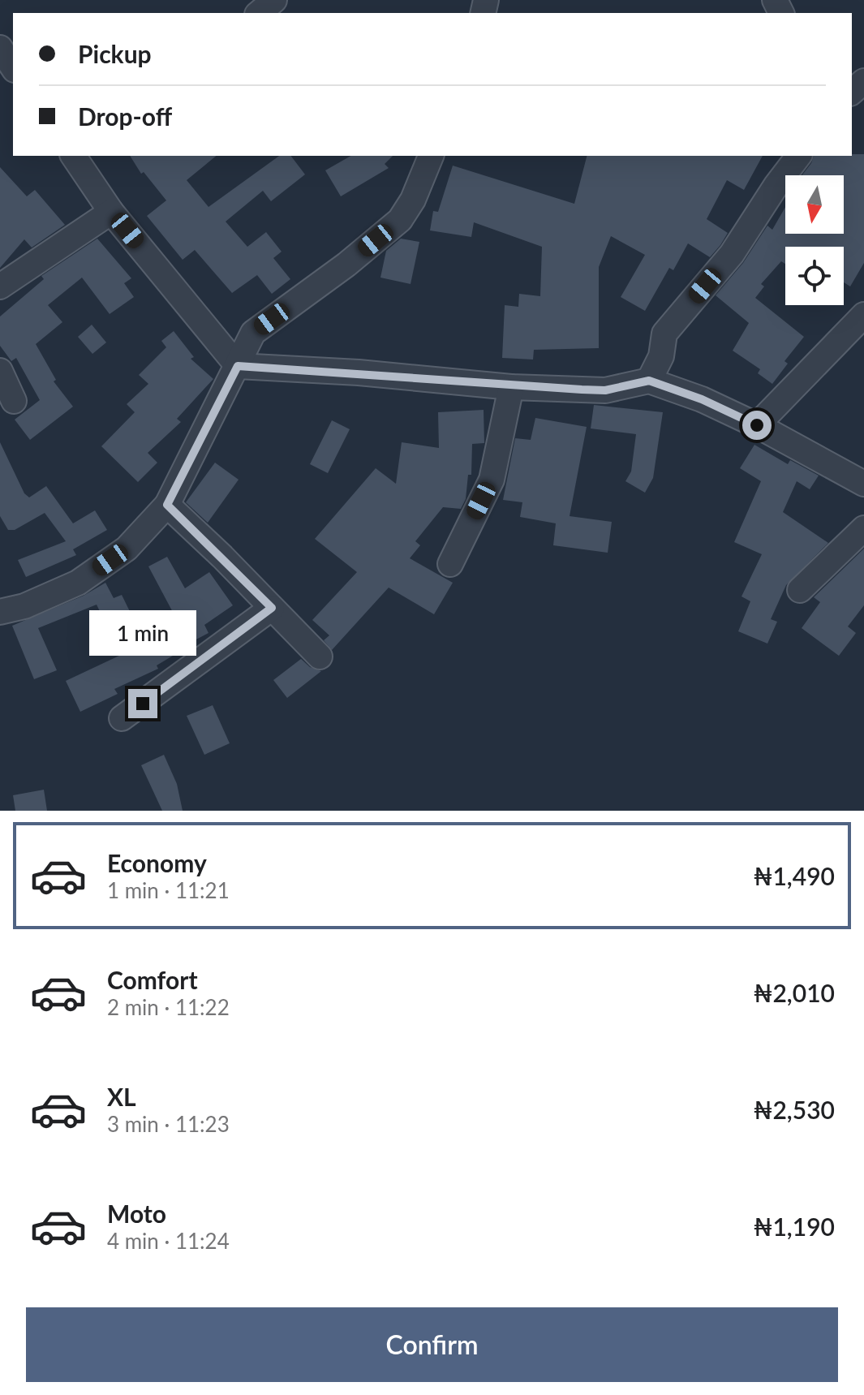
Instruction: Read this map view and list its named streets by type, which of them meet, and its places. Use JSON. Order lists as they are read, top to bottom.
{
  "north": "bottom",
  "page": {
    "banner": ["Pickup", "Drop-off"],
    "bubble": "1 min",
    "list": [
      {
        "name": "Economy",
        "note": "1 min · 11:21",
        "value": "₦1,490"
      },
      {
        "name": "Comfort",
        "note": "2 min · 11:22",
        "value": "₦2,010"
      },
      {
        "name": "XL",
        "note": "3 min · 11:23",
        "value": "₦2,530"
      },
      {
        "name": "Moto",
        "note": "4 min · 11:24",
        "value": "₦1,190"
      }
    ],
    "buttons": "Confirm"
  }
}
